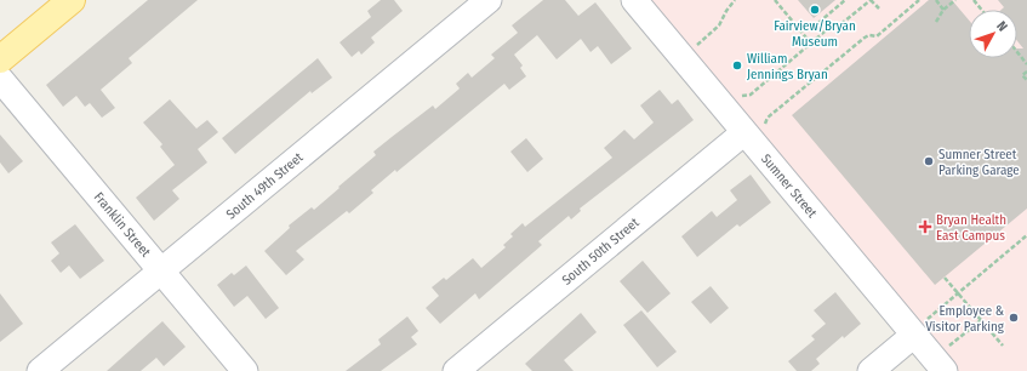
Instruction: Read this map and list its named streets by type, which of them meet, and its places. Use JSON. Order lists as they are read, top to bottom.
{
  "streets": {
    "street": [
      "South 49th Street",
      "Sumner Street",
      "Franklin Street",
      "South 50th Street"
    ]
  },
  "crossings": [
    ["South 49th Street", "Franklin Street"],
    ["Sumner Street", "South 50th Street"]
  ],
  "places": {
    "other": [
      "Fairview/Bryan Museum",
      "William Jennings Bryan",
      "Sumner Street Parking Garage",
      "Employee & Visitor Parking"
    ],
    "health": ["Bryan Health East Campus"]
  },
  "north": "top right"
}
